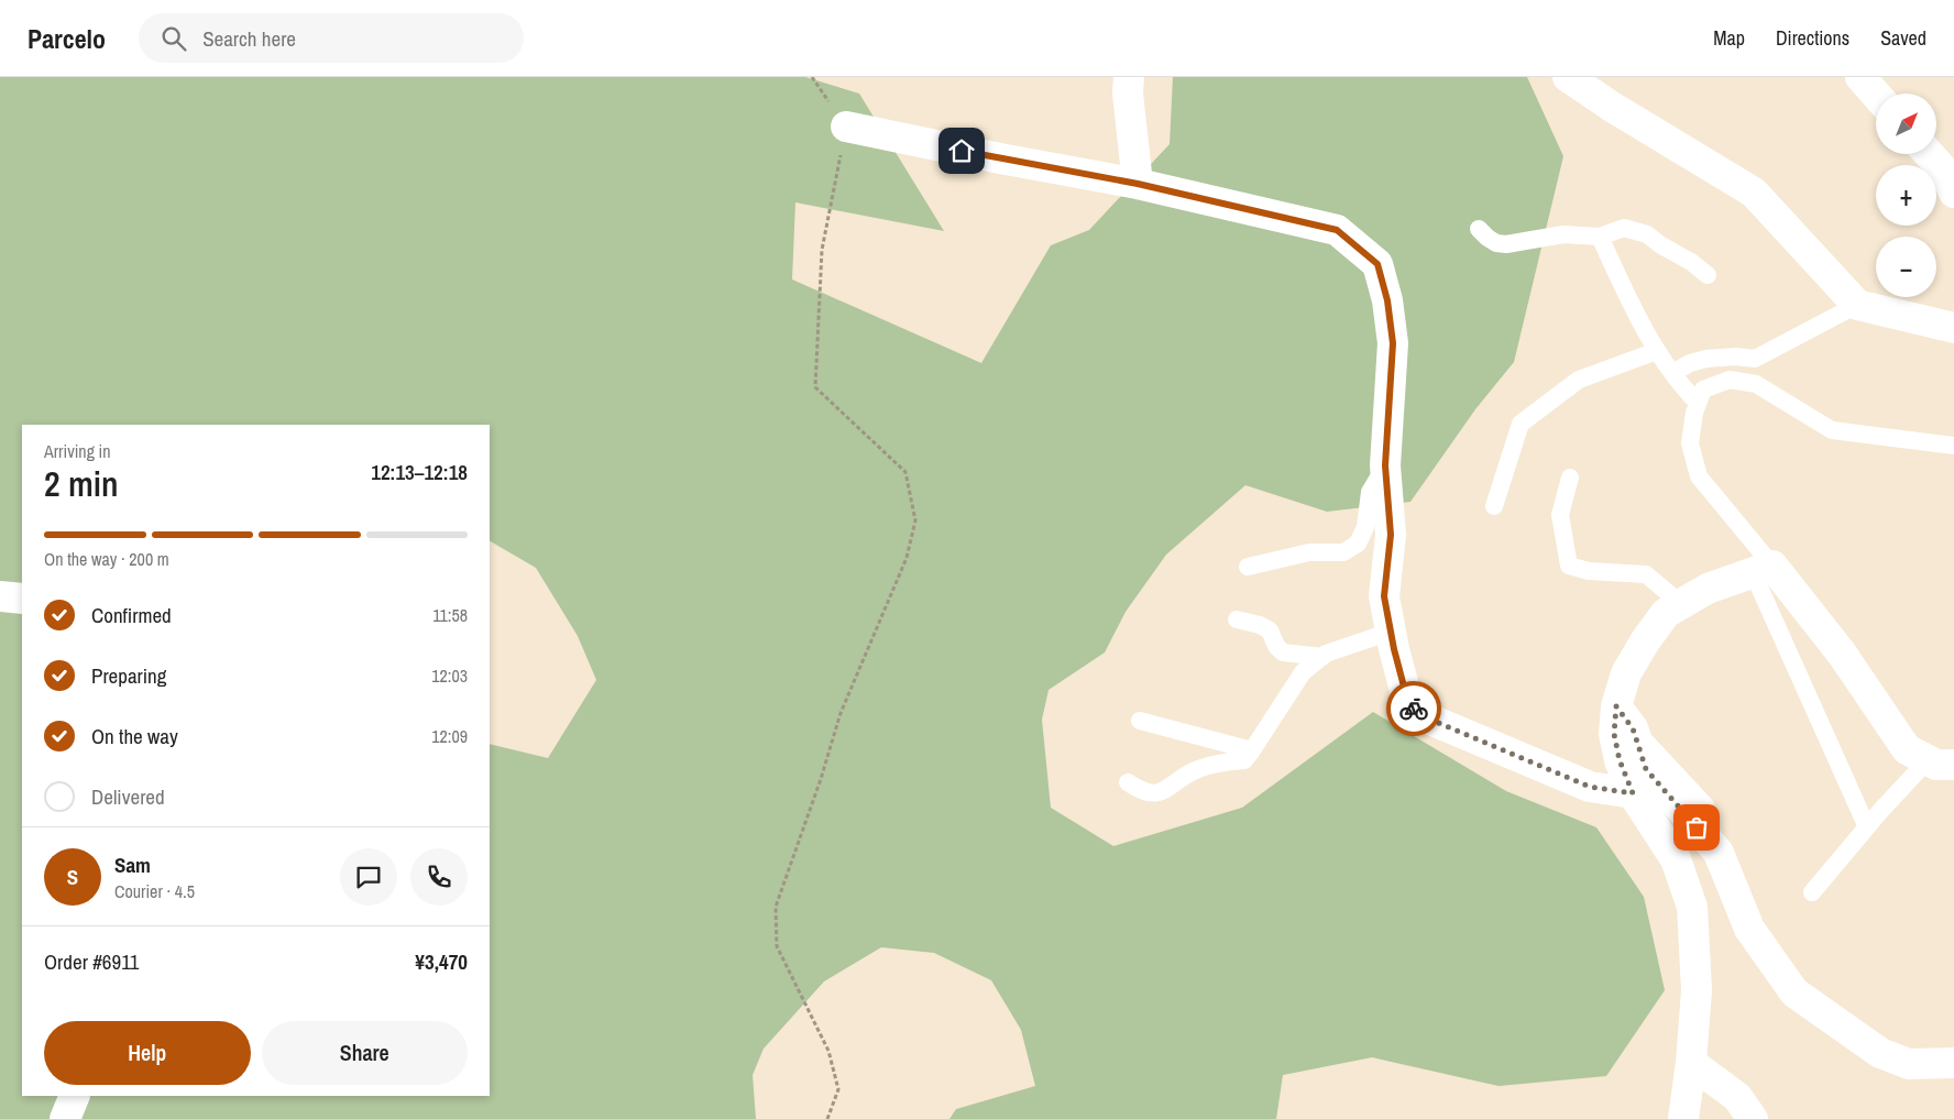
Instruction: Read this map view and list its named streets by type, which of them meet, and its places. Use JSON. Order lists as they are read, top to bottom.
{
  "north": "top right",
  "page": {
    "header": "Parcelo",
    "search": "Search here",
    "nav": ["Map", "Directions", "Saved"],
    "map_buttons": ["+", "−"],
    "heading": ["2 min", "Arriving in", "12:13–12:18"],
    "panel": [
      "Sam",
      "Courier · 4.5",
      "Order #6911",
      "¥3,470"
    ],
    "bar": "On the way · 200 m",
    "list": [
      ["Confirmed", "11:58"],
      ["Preparing", "12:03"],
      ["On the way", "12:09"],
      "Delivered"
    ],
    "round": "S",
    "buttons": ["Help", "Share"]
  }
}
